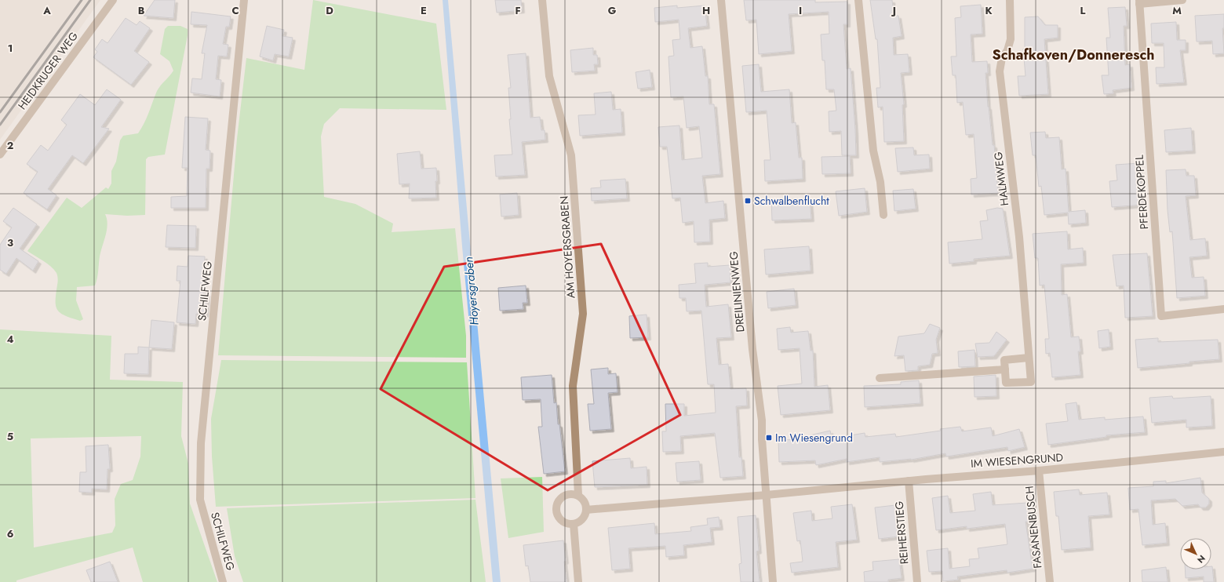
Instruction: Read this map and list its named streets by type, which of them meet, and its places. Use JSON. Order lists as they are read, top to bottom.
{
  "streets": {
    "street": [
      "HEIDKRUGER WEG",
      "HALMWEG",
      "PFERDEKOPPEL",
      "AM HOYERSGRABEN",
      "SCHILFWEG",
      "DREILINIENWEG",
      "IM WIESENGRUND",
      "FASANENBUSCH",
      "REIHERSTIEG"
    ]
  },
  "crossings": [
    ["AM HOYERSGRABEN", "IM WIESENGRUND"],
    ["DREILINIENWEG", "IM WIESENGRUND"],
    ["IM WIESENGRUND", "FASANENBUSCH"],
    ["IM WIESENGRUND", "REIHERSTIEG"]
  ],
  "districts": ["Schafkoven/Donneresch"],
  "water": ["Hoyersgraben"],
  "places": {
    "transit": ["Schwalbenflucht", "Im Wiesengrund"]
  },
  "north": "bottom right",
  "grid": {
    "columns": [
      "A",
      "B",
      "C",
      "D",
      "E",
      "F",
      "G",
      "H",
      "I",
      "J",
      "K",
      "L",
      "M"
    ],
    "rows": [
      "1",
      "2",
      "3",
      "4",
      "5",
      "6"
    ]
  }
}
